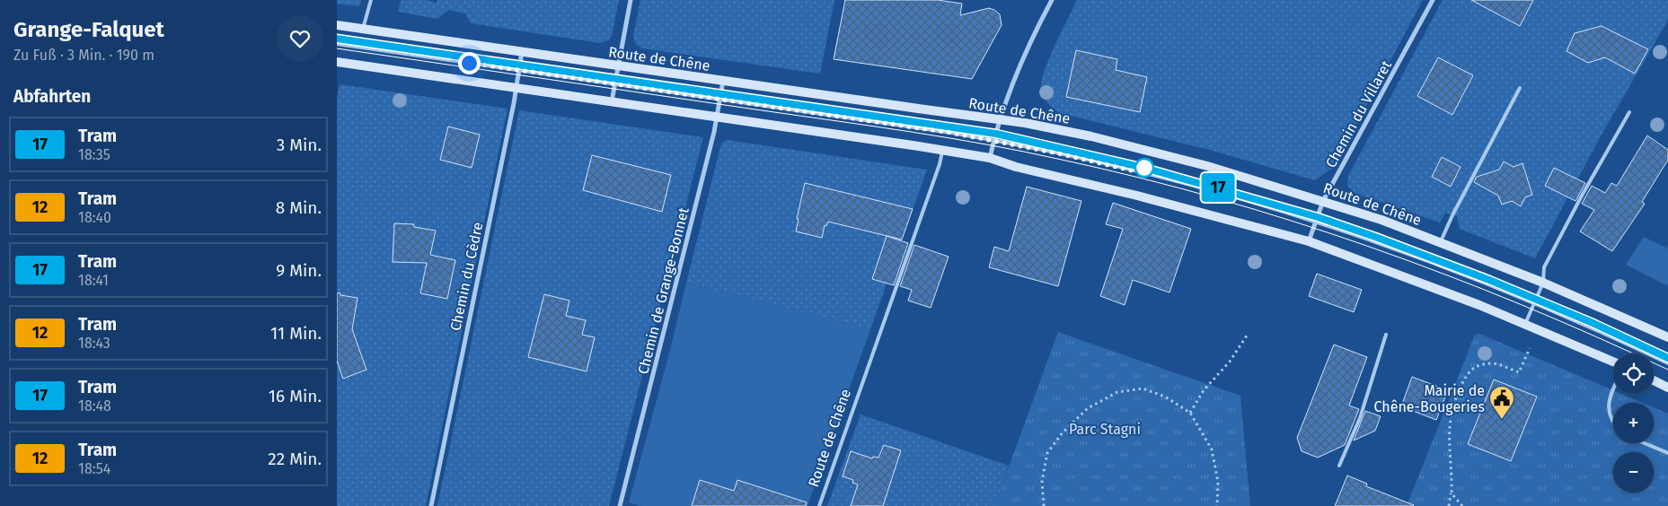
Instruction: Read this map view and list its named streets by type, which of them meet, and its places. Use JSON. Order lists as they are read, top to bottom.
{
  "streets": {
    "main road": ["Route de Chêne"],
    "street": ["Chemin du Villaret", "Chemin du Cèdre", "Chemin de Grange-Bonnet"]
  },
  "crossings": [
    ["Route de Chêne", "Chemin du Villaret"],
    ["Route de Chêne", "Chemin du Cèdre"],
    ["Route de Chêne", "Chemin de Grange-Bonnet"]
  ],
  "parks": ["Parc Stagni"],
  "places": {
    "public building": ["Mairie de Chêne-Bougeries"]
  },
  "lines": ["tram line 17"],
  "page": {
    "heading": [
      ["Grange-Falquet", "Zu Fuß · 3 Min. · 190 m"],
      "Abfahrten"
    ],
    "on_map": "17",
    "list": [
      {
        "mark": "17",
        "name": "Tram",
        "note": "18:35",
        "value": "3 Min."
      },
      {
        "mark": "12",
        "name": "Tram",
        "note": "18:40",
        "value": "8 Min."
      },
      {
        "mark": "17",
        "name": "Tram",
        "note": "18:41",
        "value": "9 Min."
      },
      {
        "mark": "12",
        "name": "Tram",
        "note": "18:43",
        "value": "11 Min."
      },
      {
        "mark": "17",
        "name": "Tram",
        "note": "18:48",
        "value": "16 Min."
      },
      {
        "mark": "12",
        "name": "Tram",
        "note": "18:54",
        "value": "22 Min."
      }
    ],
    "map_buttons": ["+", "−"]
  }
}
